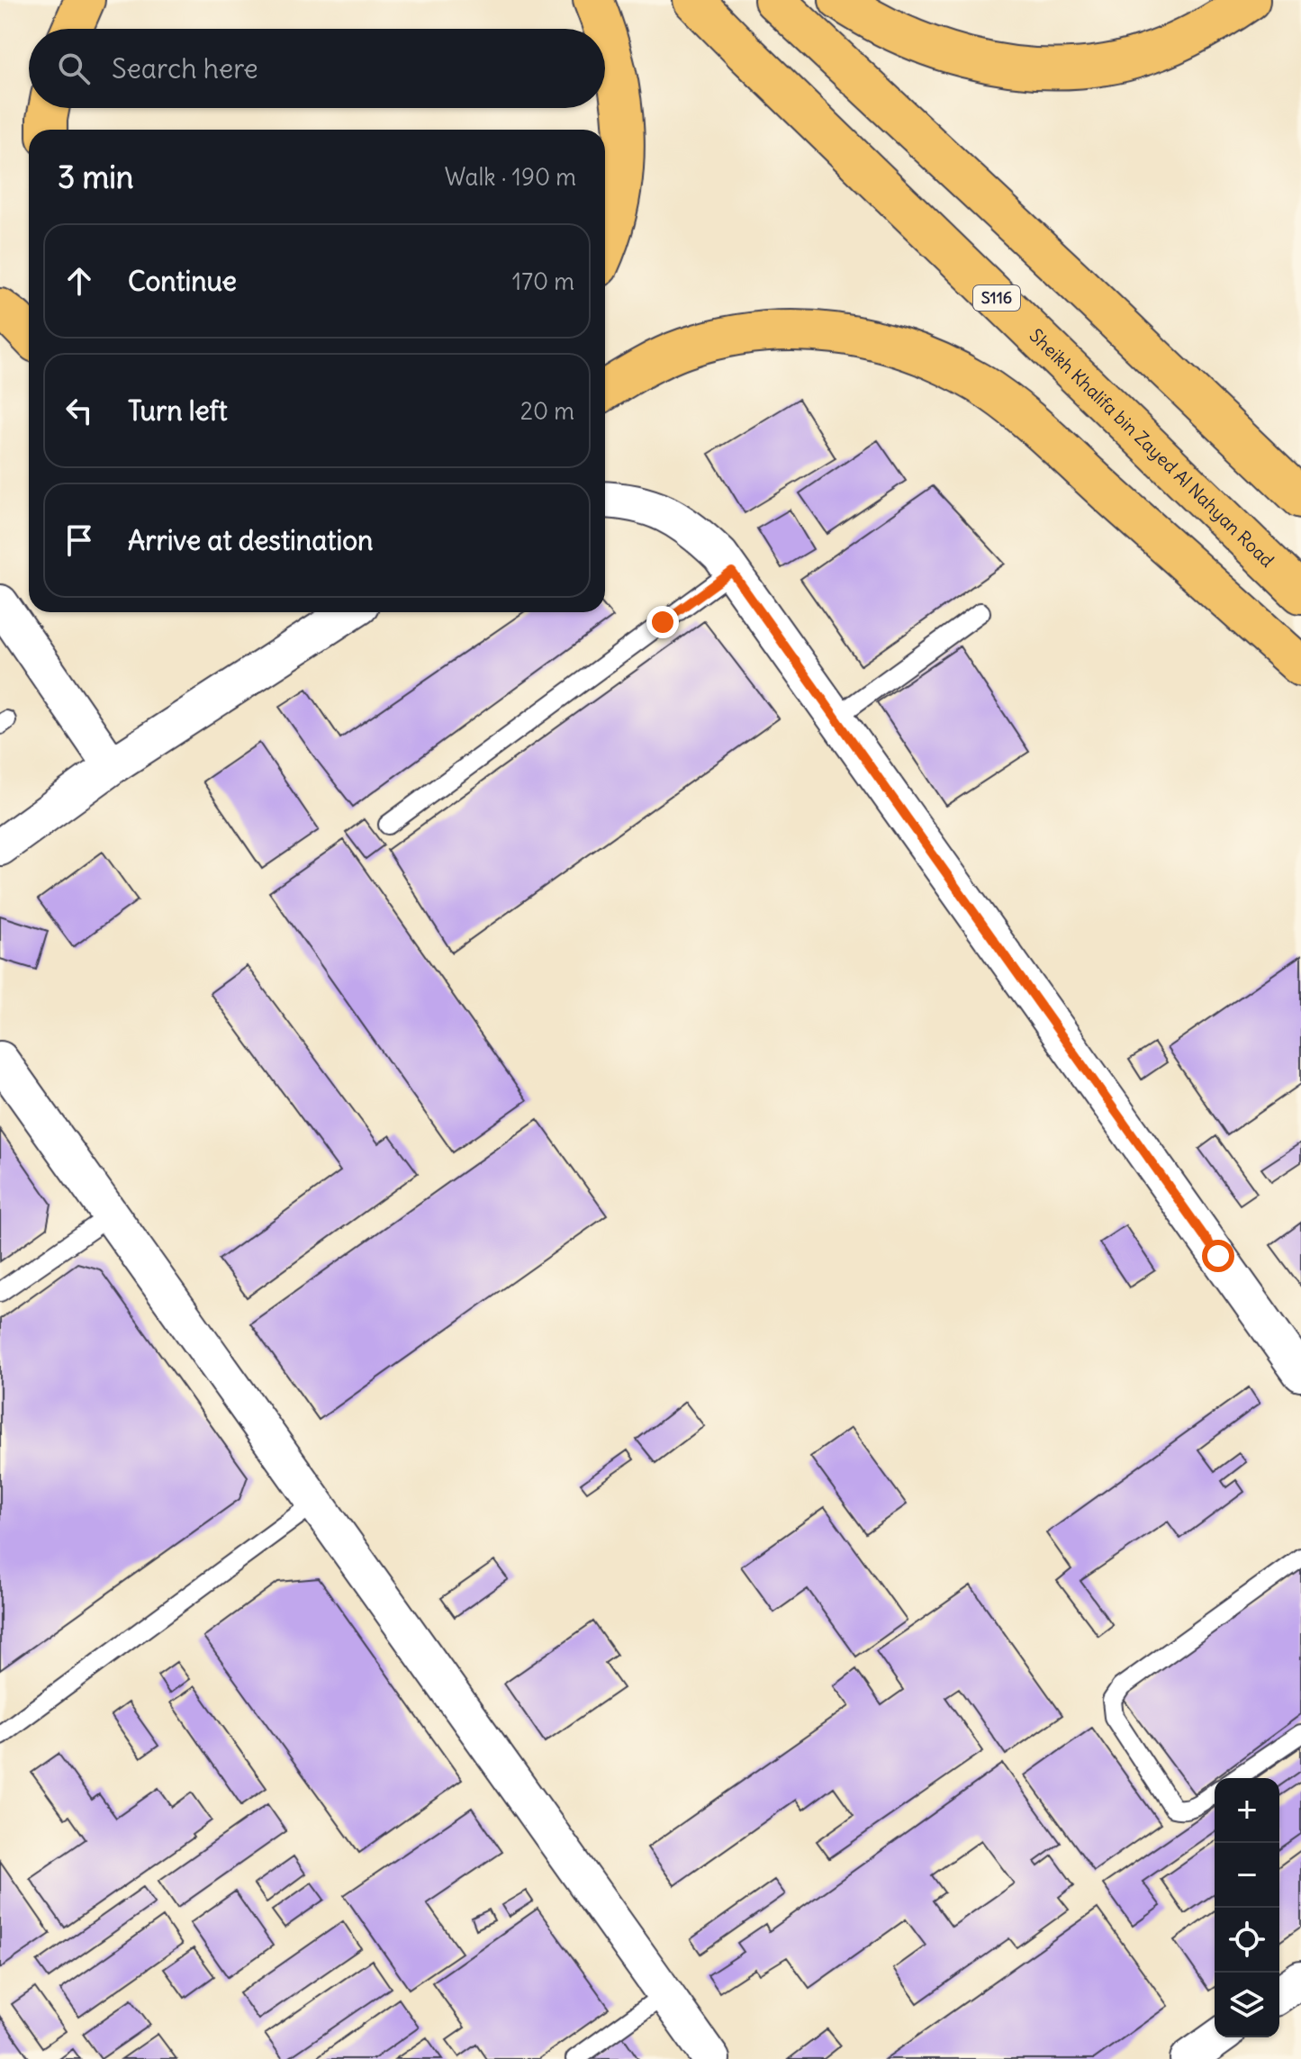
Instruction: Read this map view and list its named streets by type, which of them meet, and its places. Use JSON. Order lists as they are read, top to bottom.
{
  "streets": {
    "highway": ["S116", "Sheikh Khalifa bin Zayed Al Nahyan Road"]
  },
  "page": {
    "search": "Search here",
    "heading": ["3 min", "Walk · 190 m"],
    "list": [
      ["Continue", "170 m"],
      ["Turn left", "20 m"],
      "Arrive at destination"
    ],
    "map_buttons": ["+", "−"]
  }
}
